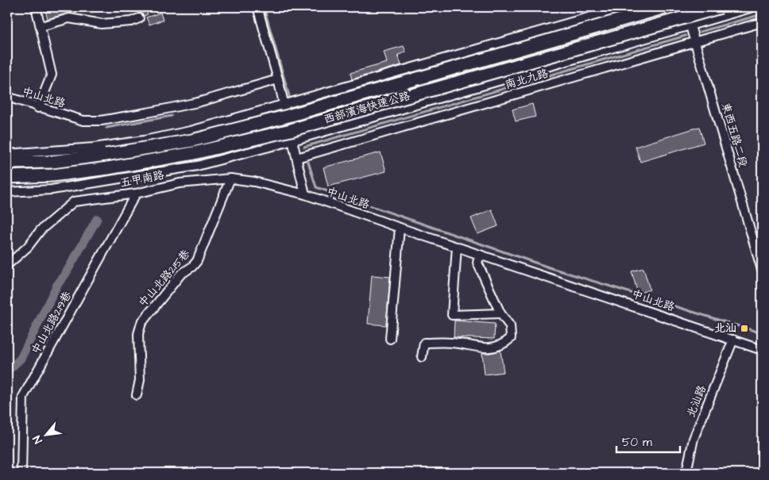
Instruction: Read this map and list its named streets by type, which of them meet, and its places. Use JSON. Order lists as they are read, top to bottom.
{
  "streets": {
    "highway": ["西部濱海快速公路"],
    "street": [
      "南北九路",
      "中山北路",
      "東西五路二段",
      "五甲南路",
      "中山北路215巷",
      "中山北路219巷",
      "北汕路"
    ]
  },
  "crossings": [
    ["南北九路", "東西五路二段"],
    ["中山北路", "五甲南路"],
    ["中山北路", "北汕路"],
    ["五甲南路", "中山北路215巷"],
    ["五甲南路", "中山北路219巷"]
  ],
  "places": {
    "transit": ["北汕"]
  },
  "scale_bar": "50 m",
  "north": "bottom left"
}
